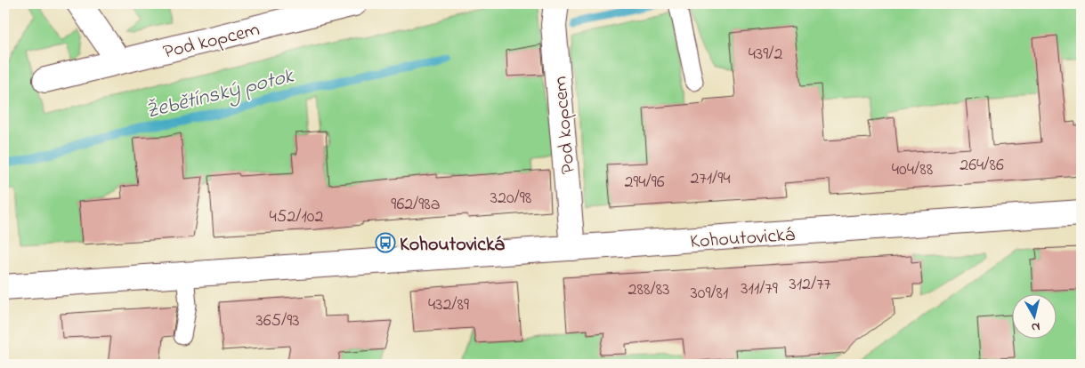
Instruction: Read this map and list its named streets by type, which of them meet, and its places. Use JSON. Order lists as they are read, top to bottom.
{
  "streets": {
    "street": ["Pod kopcem", "Kohoutovická"]
  },
  "crossings": [
    ["Pod kopcem", "Kohoutovická"]
  ],
  "water": ["Žebětínský potok"],
  "places": {
    "bus stop": ["Kohoutovická"]
  },
  "house_numbers": [
    "439/2",
    "264/86",
    "404/88",
    "271/94",
    "294/96",
    "320/98",
    "962/98a",
    "452/102",
    "312/77",
    "311/79",
    "288/83",
    "309/81",
    "432/89",
    "365/93"
  ],
  "north": "bottom"
}
